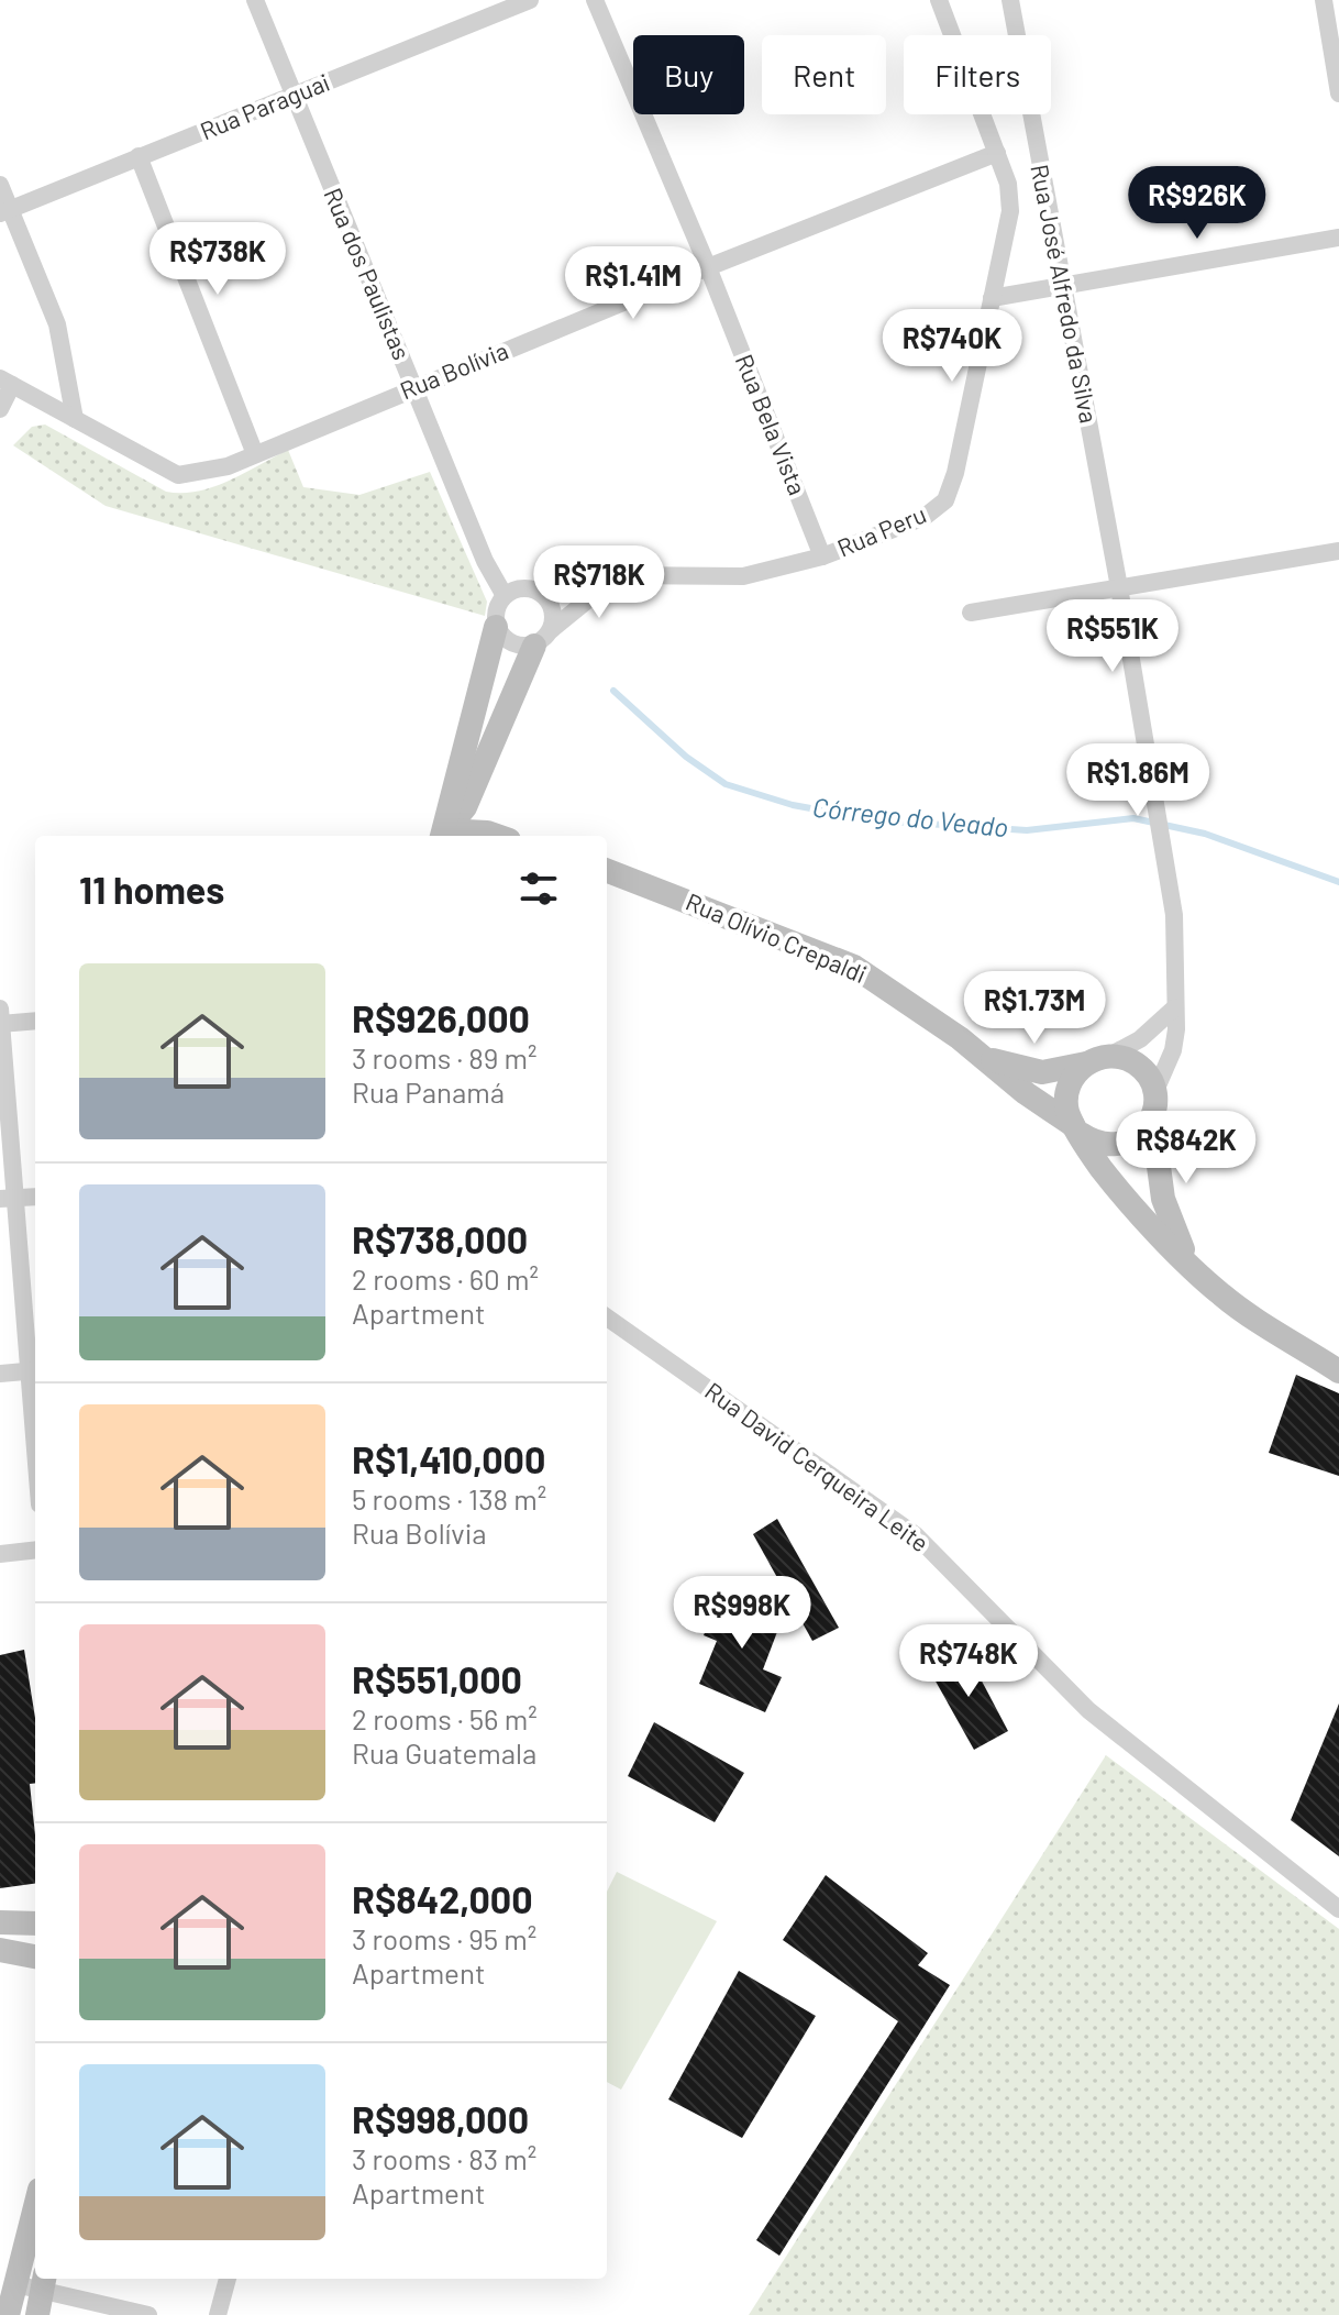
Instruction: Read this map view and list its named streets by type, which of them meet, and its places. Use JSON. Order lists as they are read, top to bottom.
{
  "streets": {
    "street": [
      "Rua Paraguai",
      "Rua dos Paulistas",
      "Rua José Alfredo da Silva",
      "Rua Bolívia",
      "Rua Bela Vista",
      "Rua Peru",
      "Rua Olívio Crepaldi",
      "Rua David Cerqueira Leite"
    ]
  },
  "crossings": [
    ["Rua Paraguai", "Rua dos Paulistas"],
    ["Rua dos Paulistas", "Rua Bolívia"],
    ["Rua dos Paulistas", "Rua Peru"],
    ["Rua José Alfredo da Silva", "Rua Olívio Crepaldi"],
    ["Rua Bolívia", "Rua Bela Vista"],
    ["Rua Bolívia", "Rua Peru"],
    ["Rua Bela Vista", "Rua Peru"]
  ],
  "water": ["Córrego do Veado"],
  "page": {
    "chip": ["Buy", "Rent", "Filters"],
    "price": [
      "R$926K",
      "R$738K",
      "R$1.41M",
      "R$740K",
      "R$718K",
      "R$551K",
      "R$1.86M",
      "R$1.73M",
      "R$842K",
      "R$998K",
      "R$748K"
    ],
    "heading": "11 homes",
    "list": [
      {
        "name": "R$926,000",
        "note": "3 rooms · 89 m² · Rua Panamá"
      },
      {
        "name": "R$738,000",
        "note": "2 rooms · 60 m² · Apartment"
      },
      {
        "name": "R$1,410,000",
        "note": "5 rooms · 138 m² · Rua Bolívia"
      },
      {
        "name": "R$551,000",
        "note": "2 rooms · 56 m² · Rua Guatemala"
      },
      {
        "name": "R$842,000",
        "note": "3 rooms · 95 m² · Apartment"
      },
      {
        "name": "R$998,000",
        "note": "3 rooms · 83 m² · Apartment"
      }
    ]
  }
}
